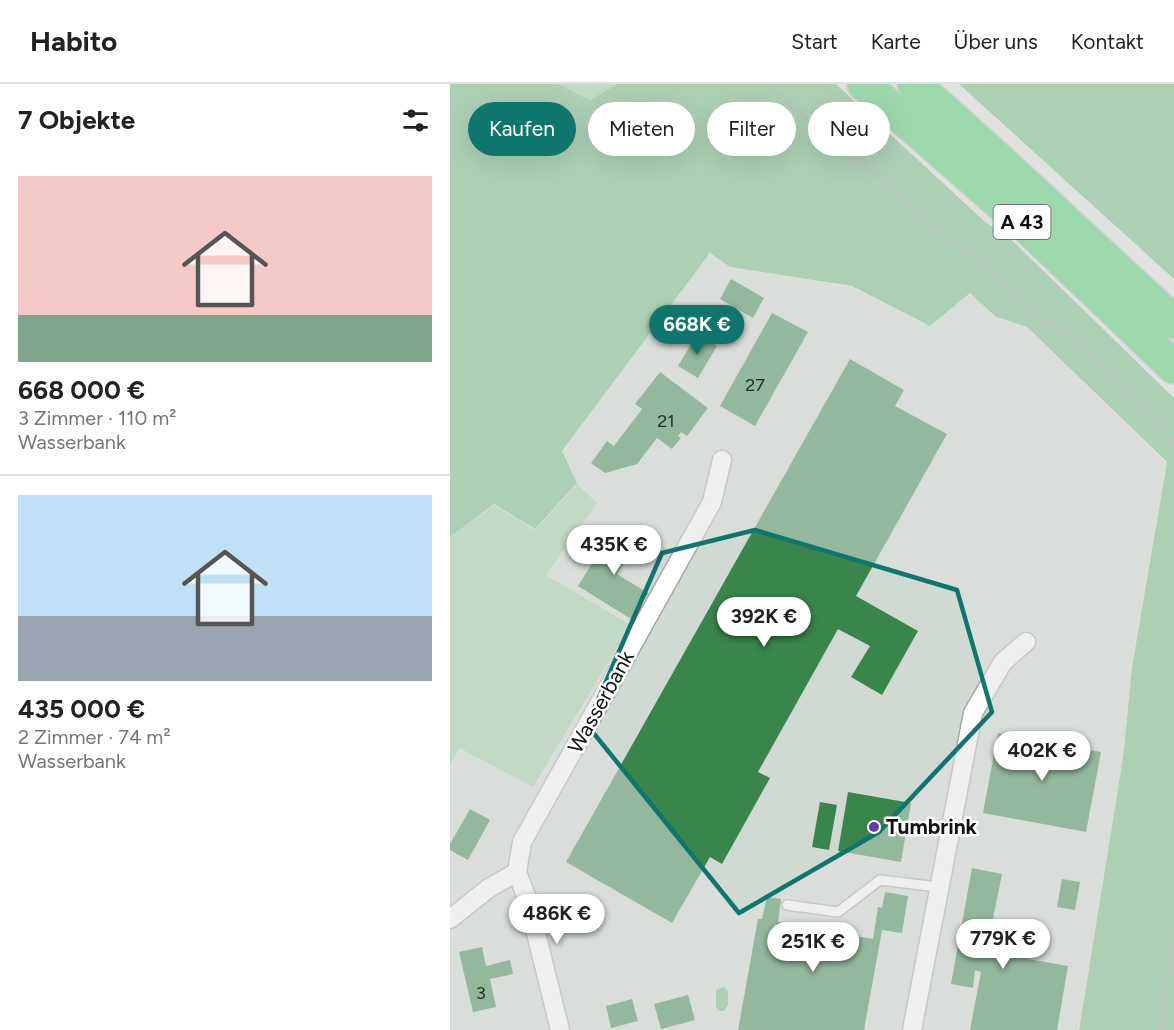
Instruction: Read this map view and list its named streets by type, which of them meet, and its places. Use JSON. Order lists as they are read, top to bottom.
{
  "streets": {
    "highway": ["A 43"],
    "street": ["Wasserbank"]
  },
  "places": ["Tumbrink"],
  "house_numbers": ["27", "21", "3"],
  "page": {
    "header": "Habito",
    "nav": [
      "Start",
      "Karte",
      "Über uns",
      "Kontakt"
    ],
    "heading": "7 Objekte",
    "chip": [
      "Kaufen",
      "Mieten",
      "Filter",
      "Neu"
    ],
    "list": [
      {
        "name": "668 000 €",
        "note": "3 Zimmer · 110 m² · Wasserbank"
      },
      {
        "name": "435 000 €",
        "note": "2 Zimmer · 74 m² · Wasserbank"
      }
    ],
    "price": [
      "668K €",
      "435K €",
      "392K €",
      "402K €",
      "486K €",
      "779K €",
      "251K €"
    ]
  }
}
